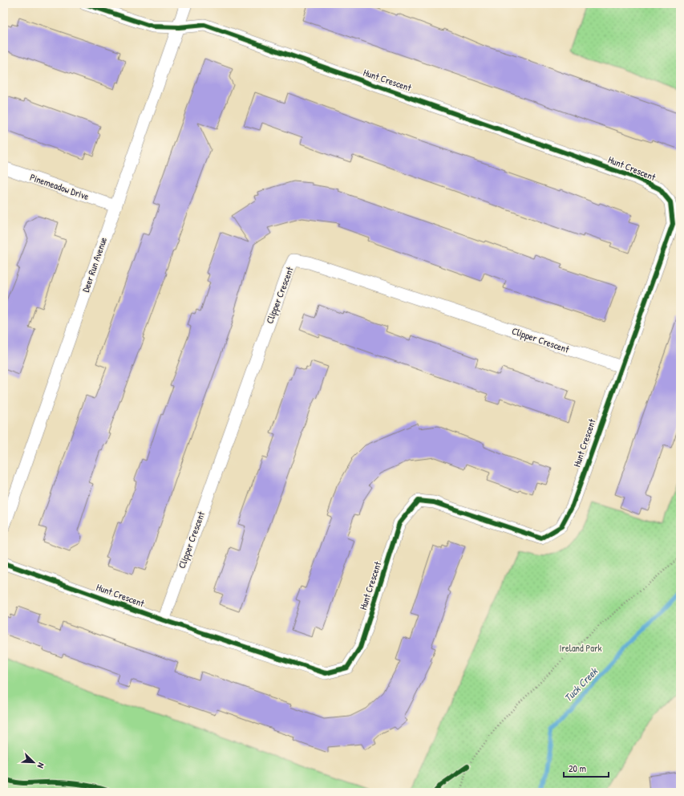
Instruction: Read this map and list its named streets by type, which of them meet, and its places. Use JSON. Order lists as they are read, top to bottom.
{
  "streets": {
    "street": [
      "Hunt Crescent",
      "Pinemeadow Drive",
      "Deer Run Avenue",
      "Clipper Crescent"
    ]
  },
  "crossings": [
    ["Hunt Crescent", "Deer Run Avenue"],
    ["Hunt Crescent", "Clipper Crescent"],
    ["Pinemeadow Drive", "Deer Run Avenue"]
  ],
  "water": ["Tuck Creek"],
  "parks": ["Ireland Park"],
  "scale_bar": "20 m",
  "north": "bottom right"
}
